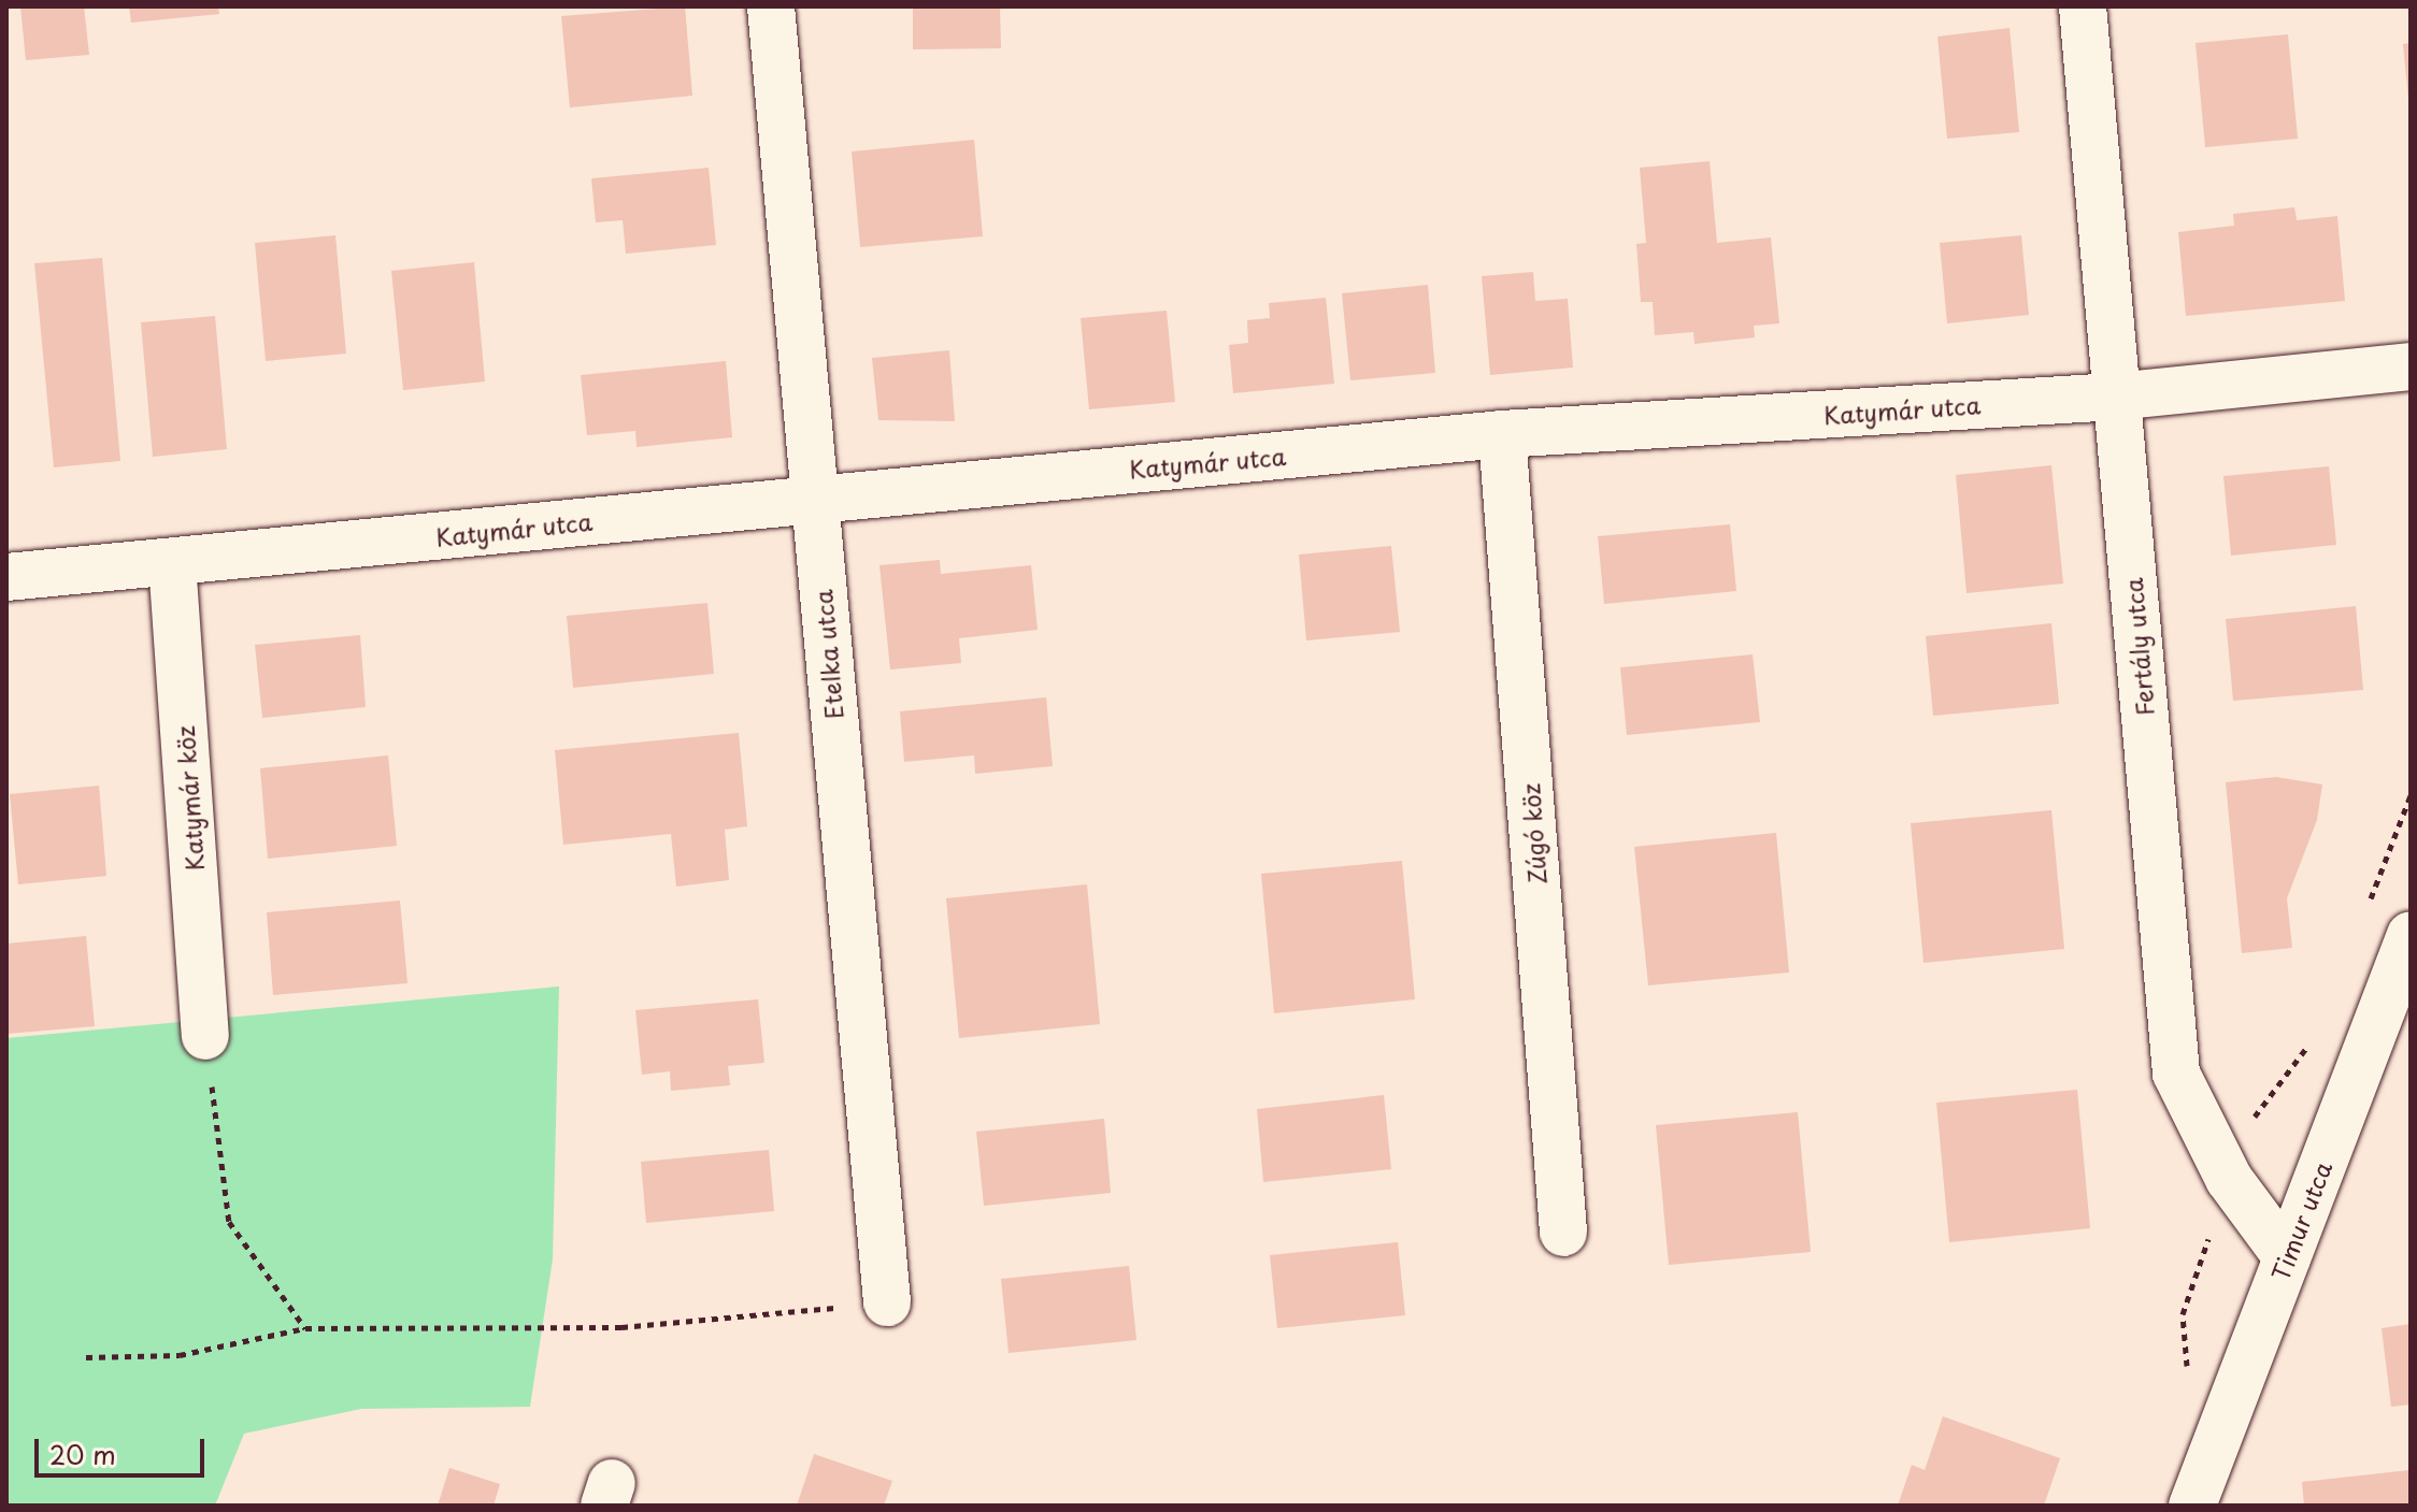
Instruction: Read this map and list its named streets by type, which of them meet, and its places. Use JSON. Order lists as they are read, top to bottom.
{
  "streets": {
    "street": [
      "Katymár utca",
      "Fertály utca",
      "Etelka utca",
      "Katymár köz",
      "Zúgó köz",
      "Timur utca"
    ]
  },
  "crossings": [
    ["Katymár utca", "Fertály utca"],
    ["Katymár utca", "Etelka utca"],
    ["Katymár utca", "Katymár köz"],
    ["Katymár utca", "Zúgó köz"],
    ["Fertály utca", "Timur utca"]
  ],
  "scale_bar": "20 m"
}
